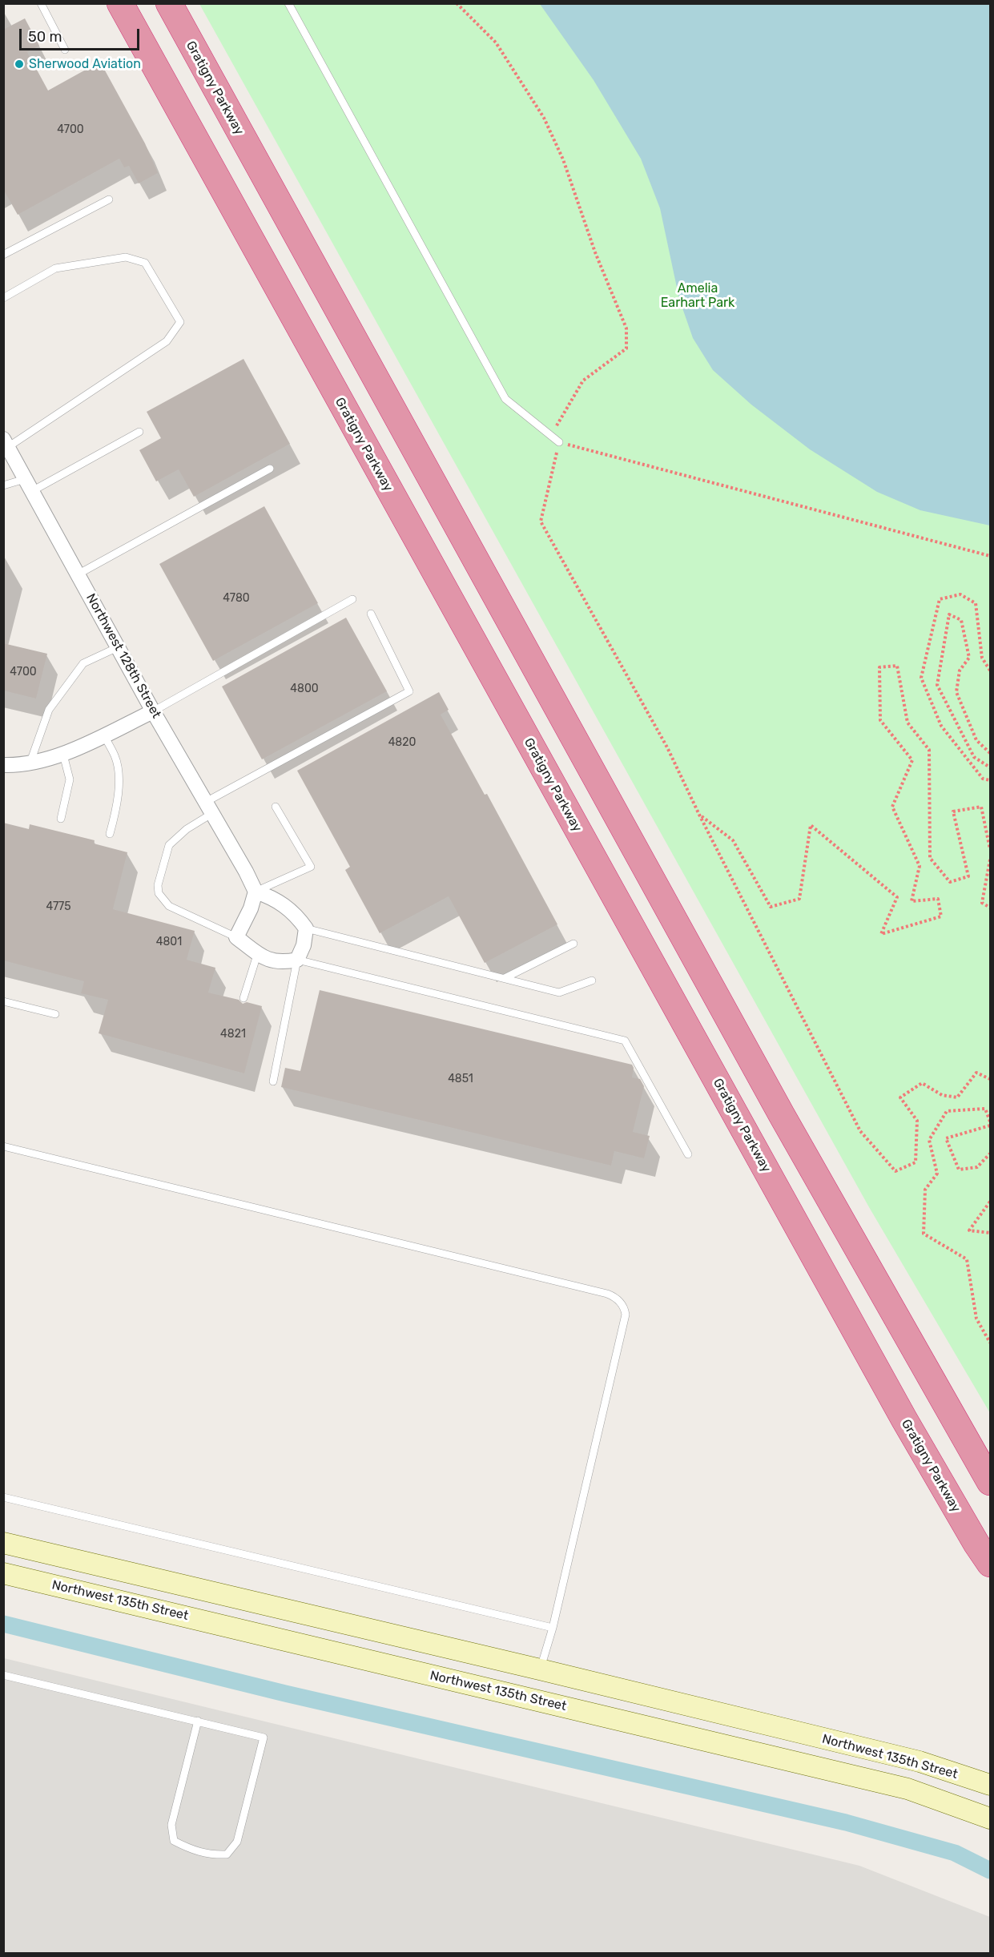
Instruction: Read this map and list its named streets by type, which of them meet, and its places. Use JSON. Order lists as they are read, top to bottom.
{
  "streets": {
    "highway": ["Gratigny Parkway"],
    "main road": ["Northwest 135th Street"],
    "street": ["Northwest 128th Street"]
  },
  "parks": ["Amelia Earhart Park"],
  "places": ["Sherwood Aviation"],
  "house_numbers": [
    "4700",
    "4780",
    "4700",
    "4800",
    "4820",
    "4775",
    "4801",
    "4821",
    "4851"
  ],
  "scale_bar": "50 m"
}
